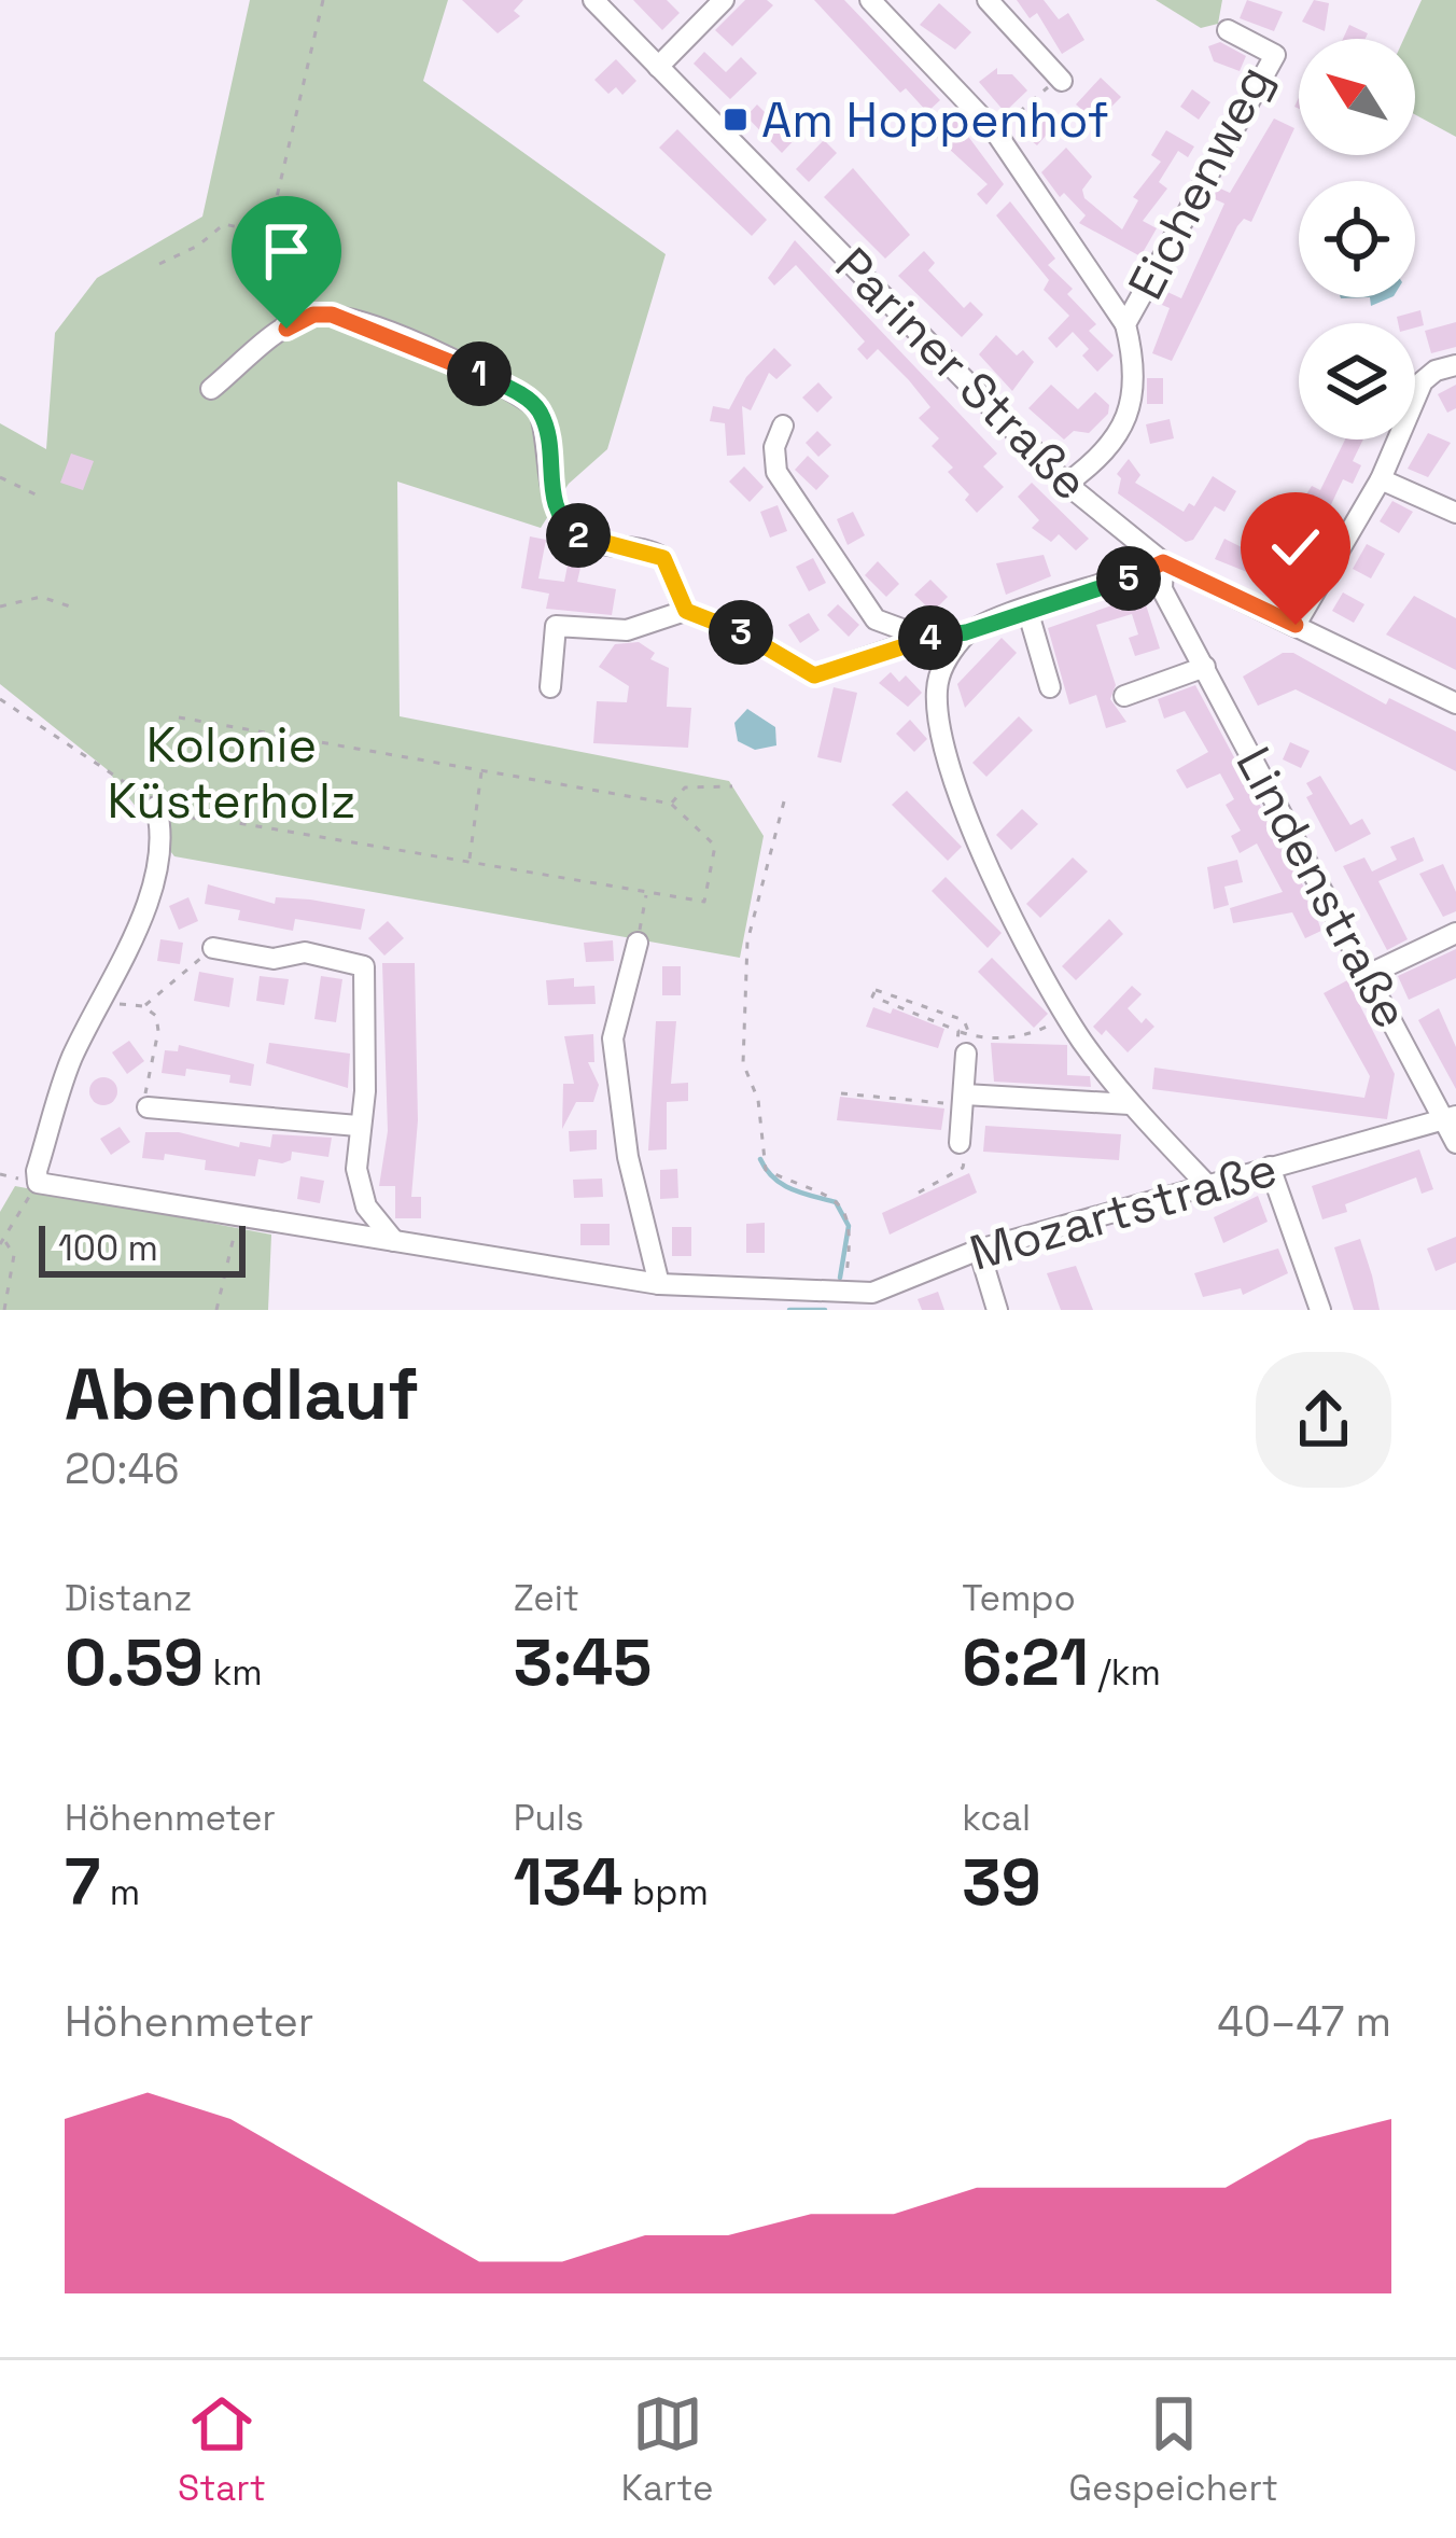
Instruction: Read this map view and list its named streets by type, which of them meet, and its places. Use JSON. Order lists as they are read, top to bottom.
{
  "streets": {
    "street": [
      "Eichenweg",
      "Pariner Straße",
      "Lindenstraße",
      "Mozartstraße"
    ]
  },
  "crossings": [
    ["Eichenweg", "Pariner Straße"],
    ["Pariner Straße", "Lindenstraße"],
    ["Lindenstraße", "Mozartstraße"]
  ],
  "parks": ["Kolonie Küsterholz"],
  "places": {
    "transit": ["Am Hoppenhof"]
  },
  "scale_bar": "100 m",
  "north": "top left",
  "page": {
    "pins": [
      "1",
      "2",
      "5",
      "3",
      "4"
    ],
    "scale": "100 m",
    "heading": ["Abendlauf", "20:46"],
    "stats": [
      ["Distanz", "0.59 km"],
      ["Zeit", "3:45"],
      ["Tempo", "6:21 /km"],
      ["Höhenmeter", "7 m"],
      ["Puls", "134 bpm"],
      ["kcal", "39"]
    ],
    "chart": ["Höhenmeter", "40–47 m"],
    "tabs": ["Start", "Karte", "Gespeichert"]
  }
}
